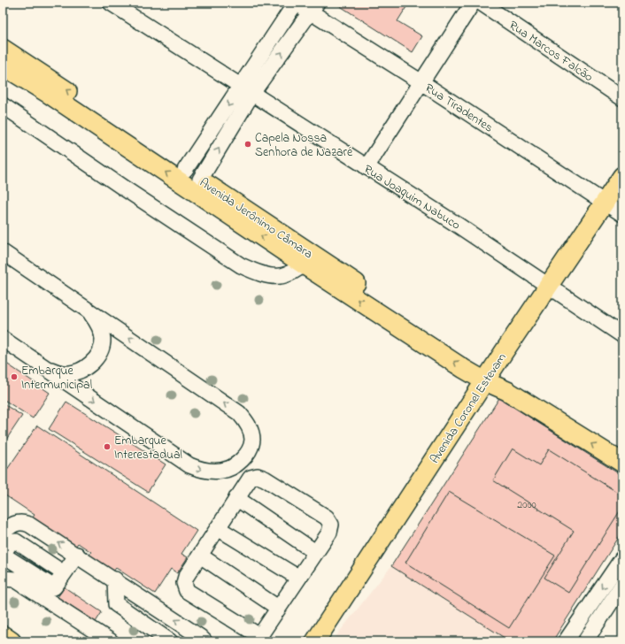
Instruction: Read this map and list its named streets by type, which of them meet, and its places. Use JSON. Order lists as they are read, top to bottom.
{
  "streets": {
    "main road": ["Avenida Jerônimo Câmara", "Avenida Coronel Estevam"],
    "street": ["Rua Marcos Falcão", "Rua Tiradentes", "Rua Joaquim Nabuco"]
  },
  "crossings": [
    ["Rua Tiradentes", "Avenida Coronel Estevam"],
    ["Rua Joaquim Nabuco", "Avenida Coronel Estevam"],
    ["Avenida Jerônimo Câmara", "Avenida Coronel Estevam"]
  ],
  "one_way": ["Avenida Jerônimo Câmara"],
  "places": ["Capela Nossa Senhora de Nazaré", "Embarque Intermunicipal", "Embarque Interestadual"],
  "house_numbers": ["2000"]
}
